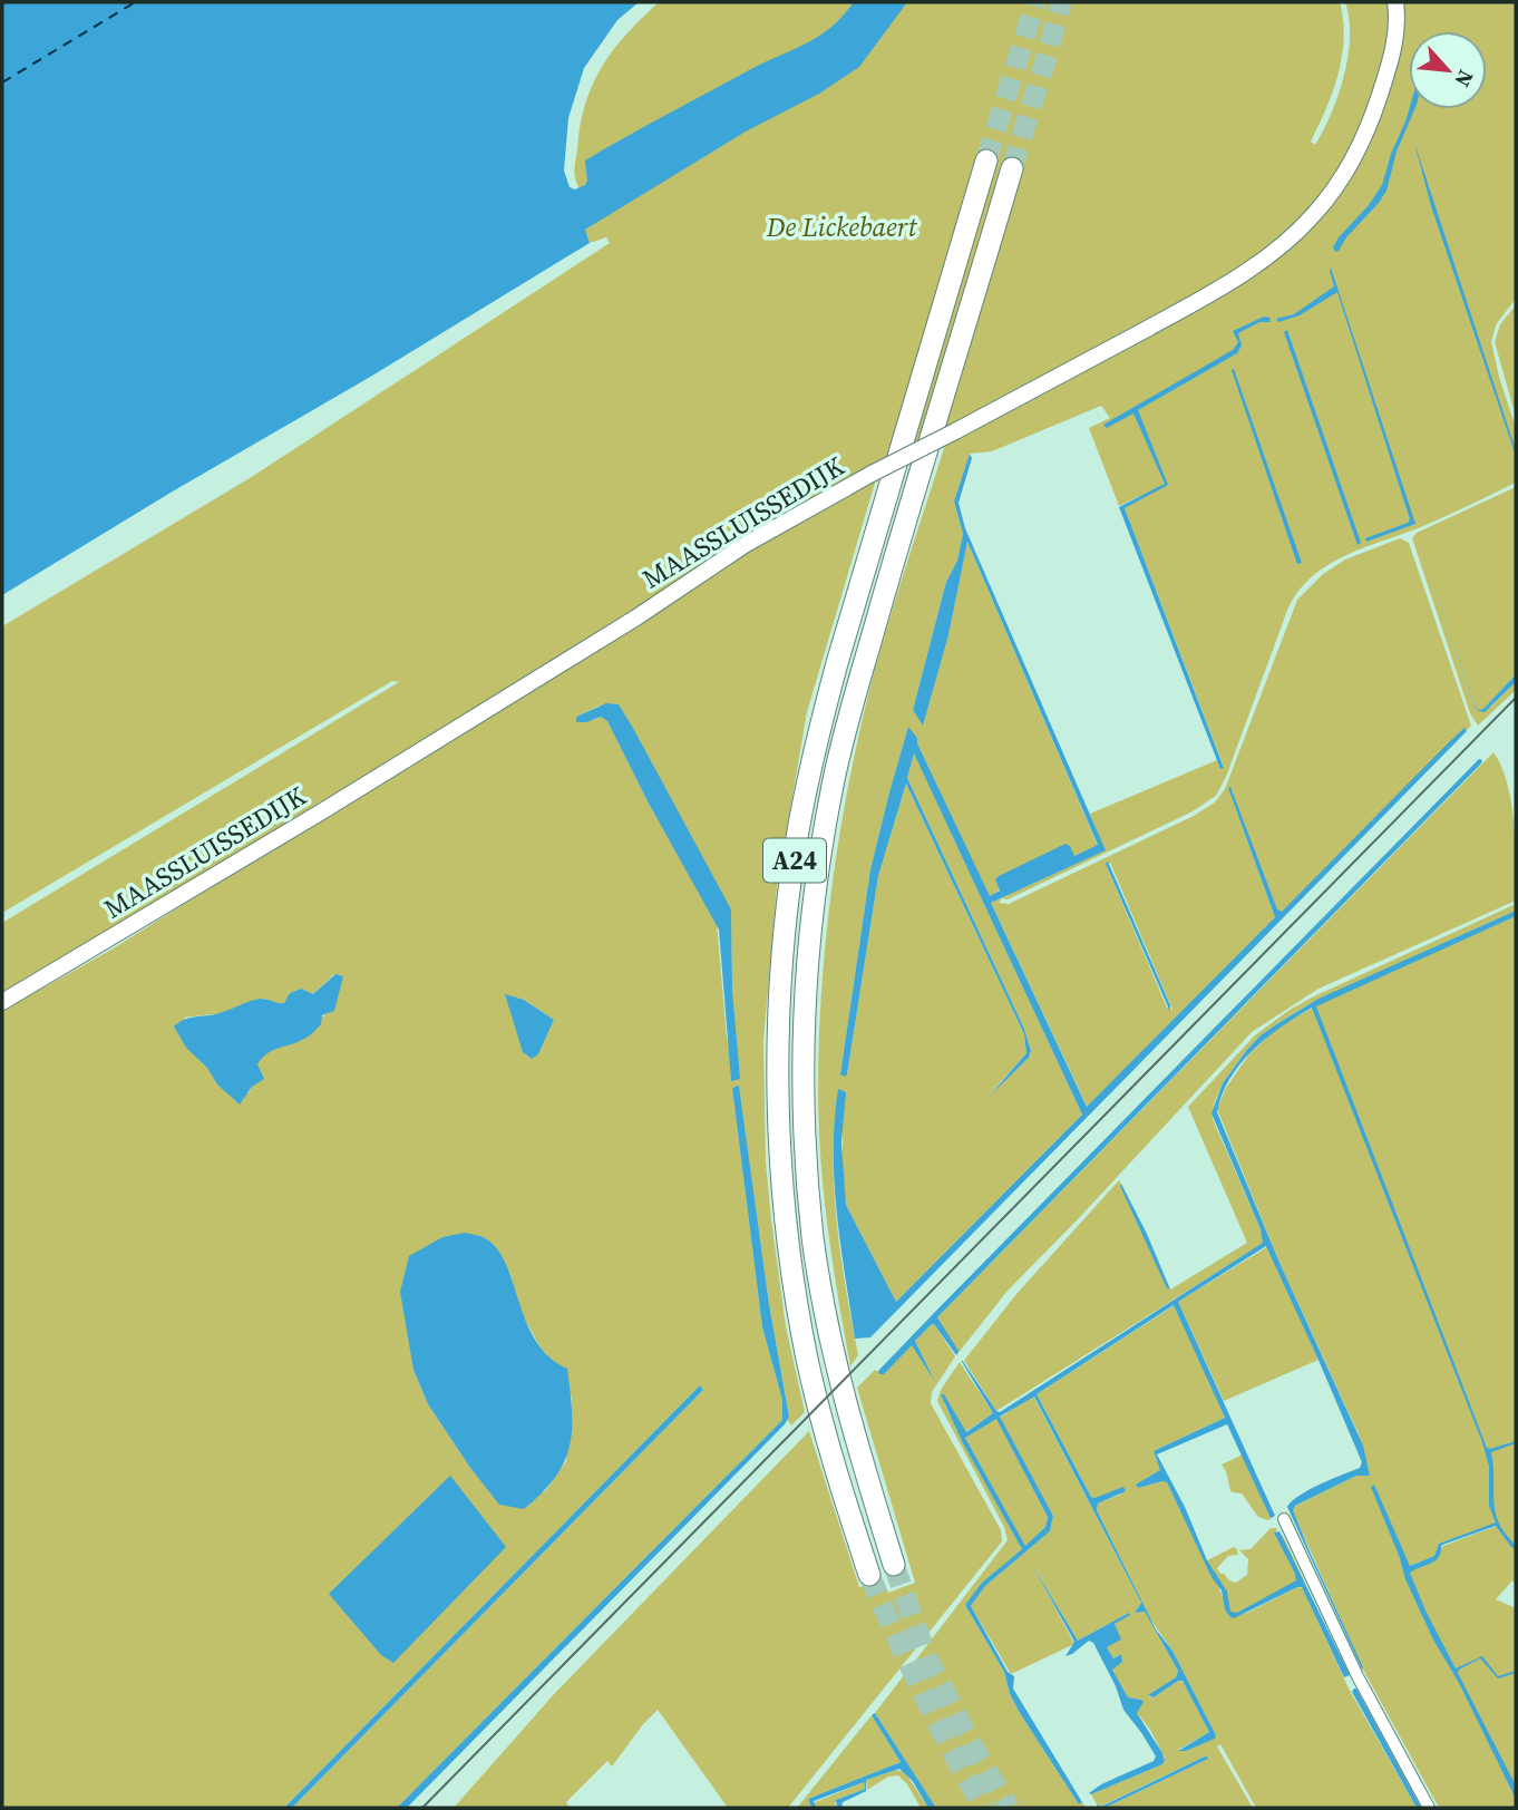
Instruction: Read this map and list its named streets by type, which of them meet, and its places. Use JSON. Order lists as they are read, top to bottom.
{
  "streets": {
    "highway": ["A24"],
    "street": ["MAASSLUISSEDIJK"]
  },
  "parks": ["De Lickebaert"],
  "north": "bottom right"
}
